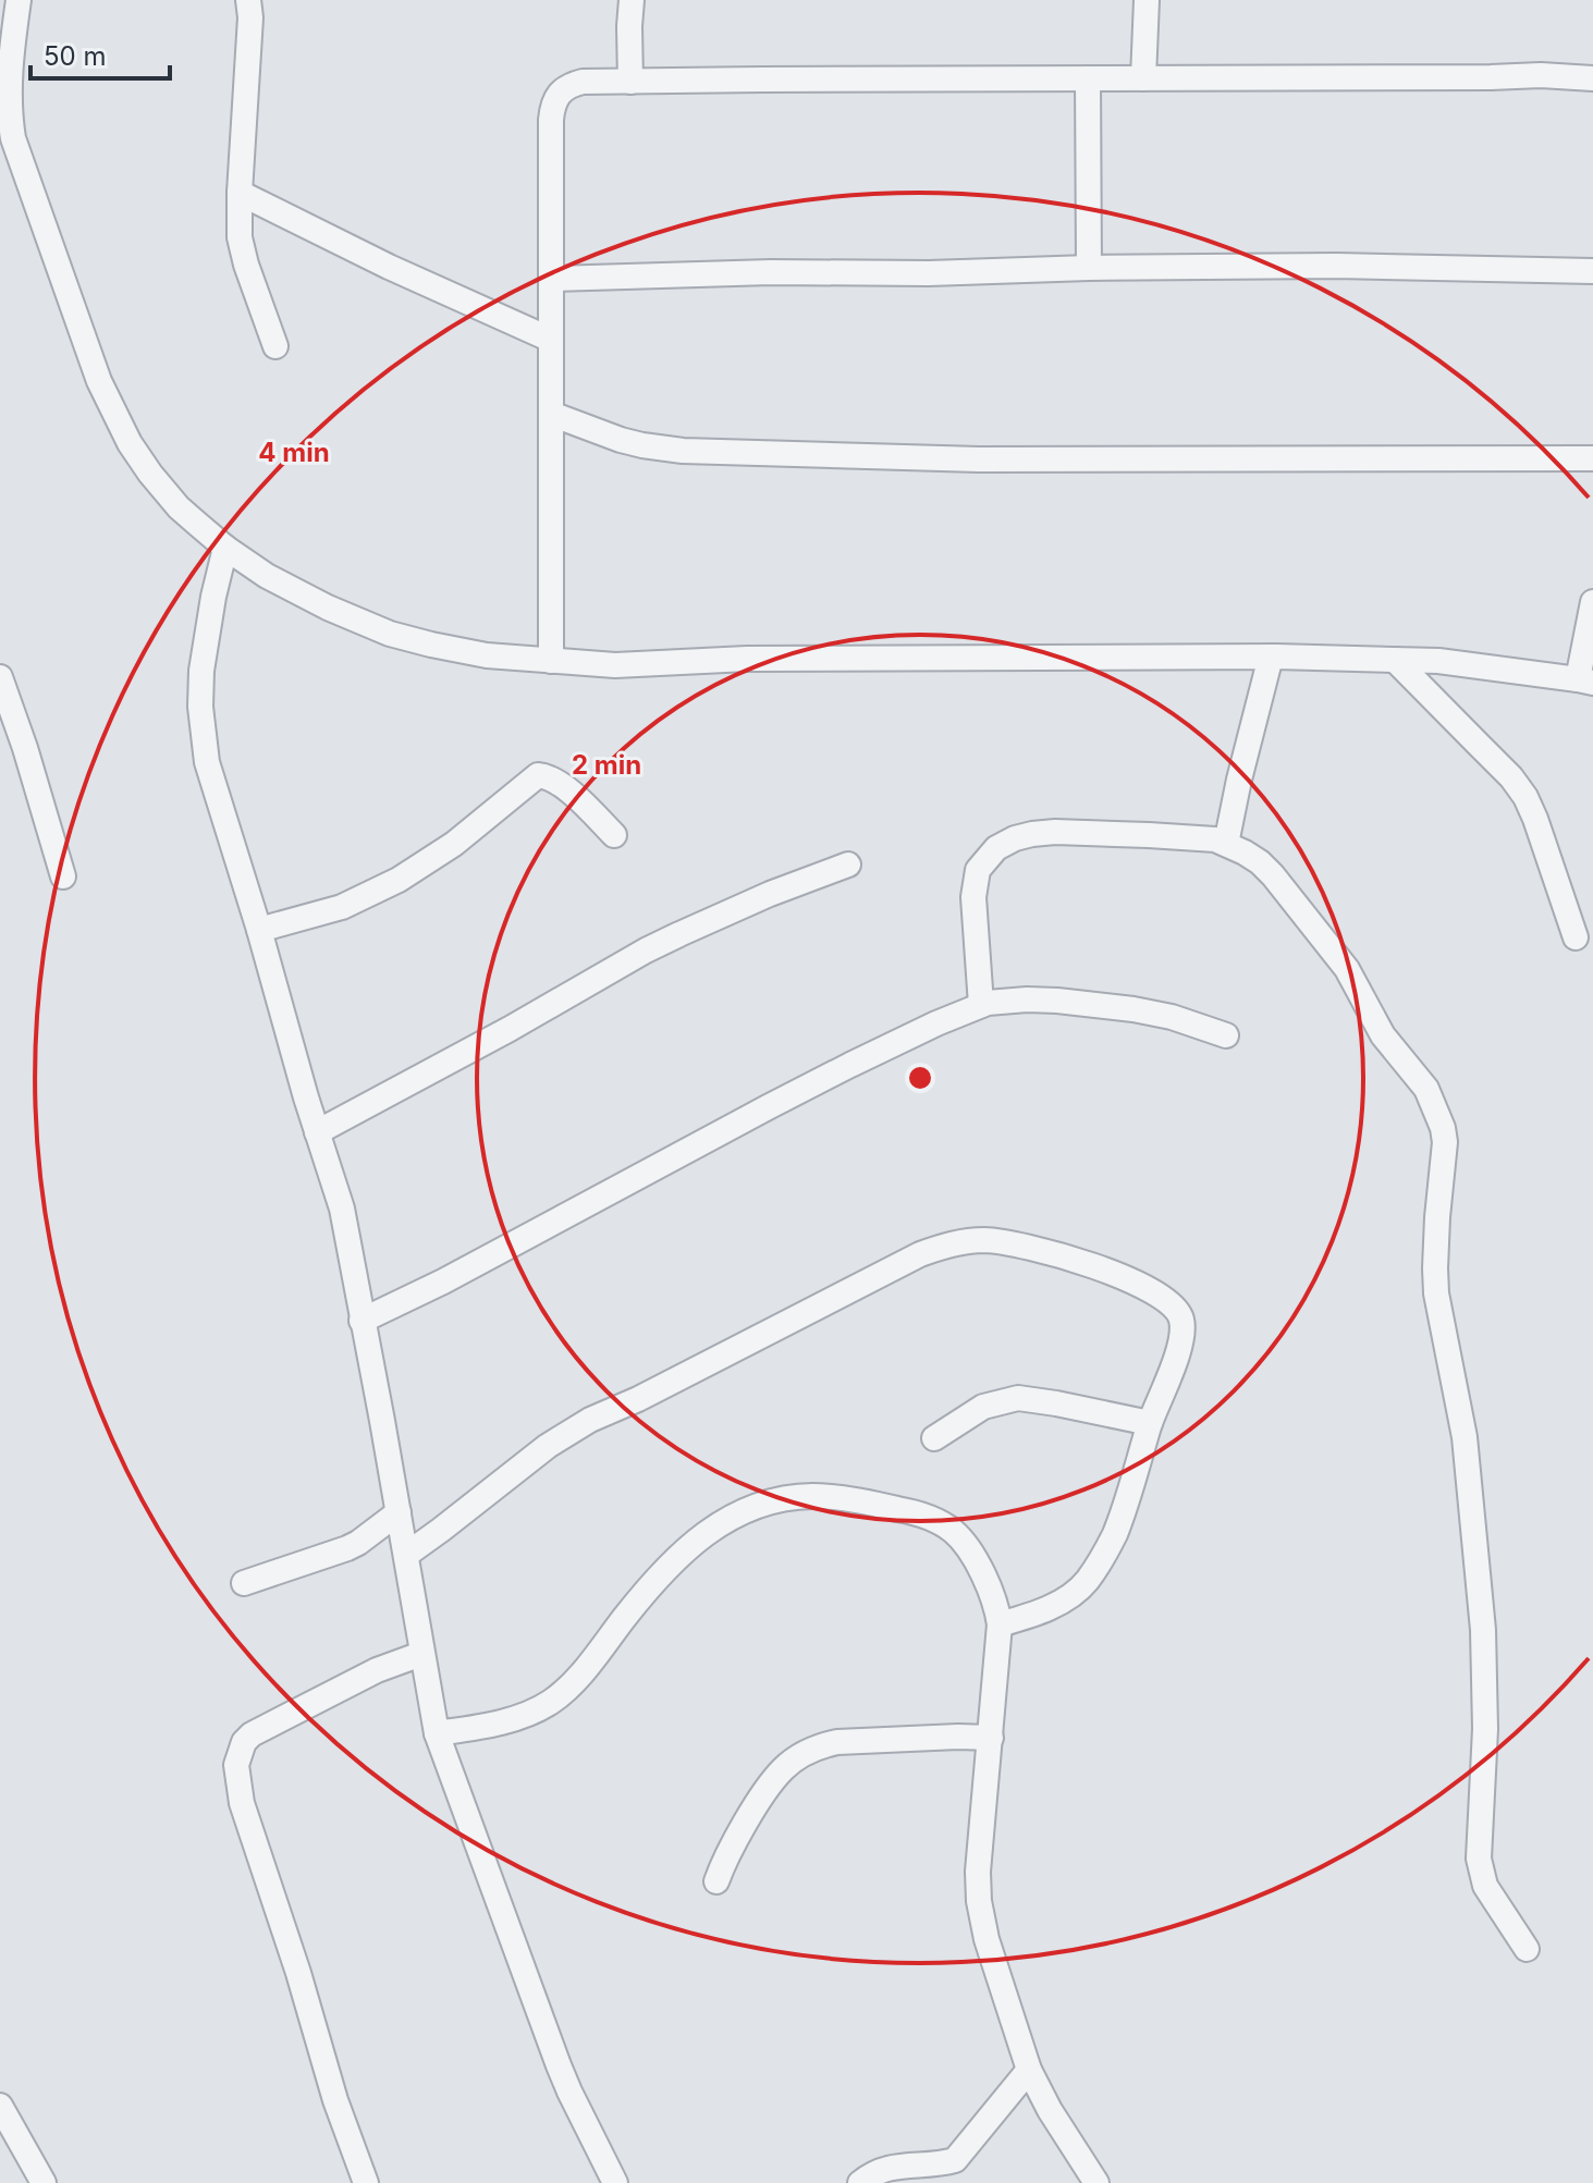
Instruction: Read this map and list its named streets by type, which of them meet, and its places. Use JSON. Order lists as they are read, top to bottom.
{
  "scale_bar": "50 m",
  "rings": ["4 min", "2 min"]
}
